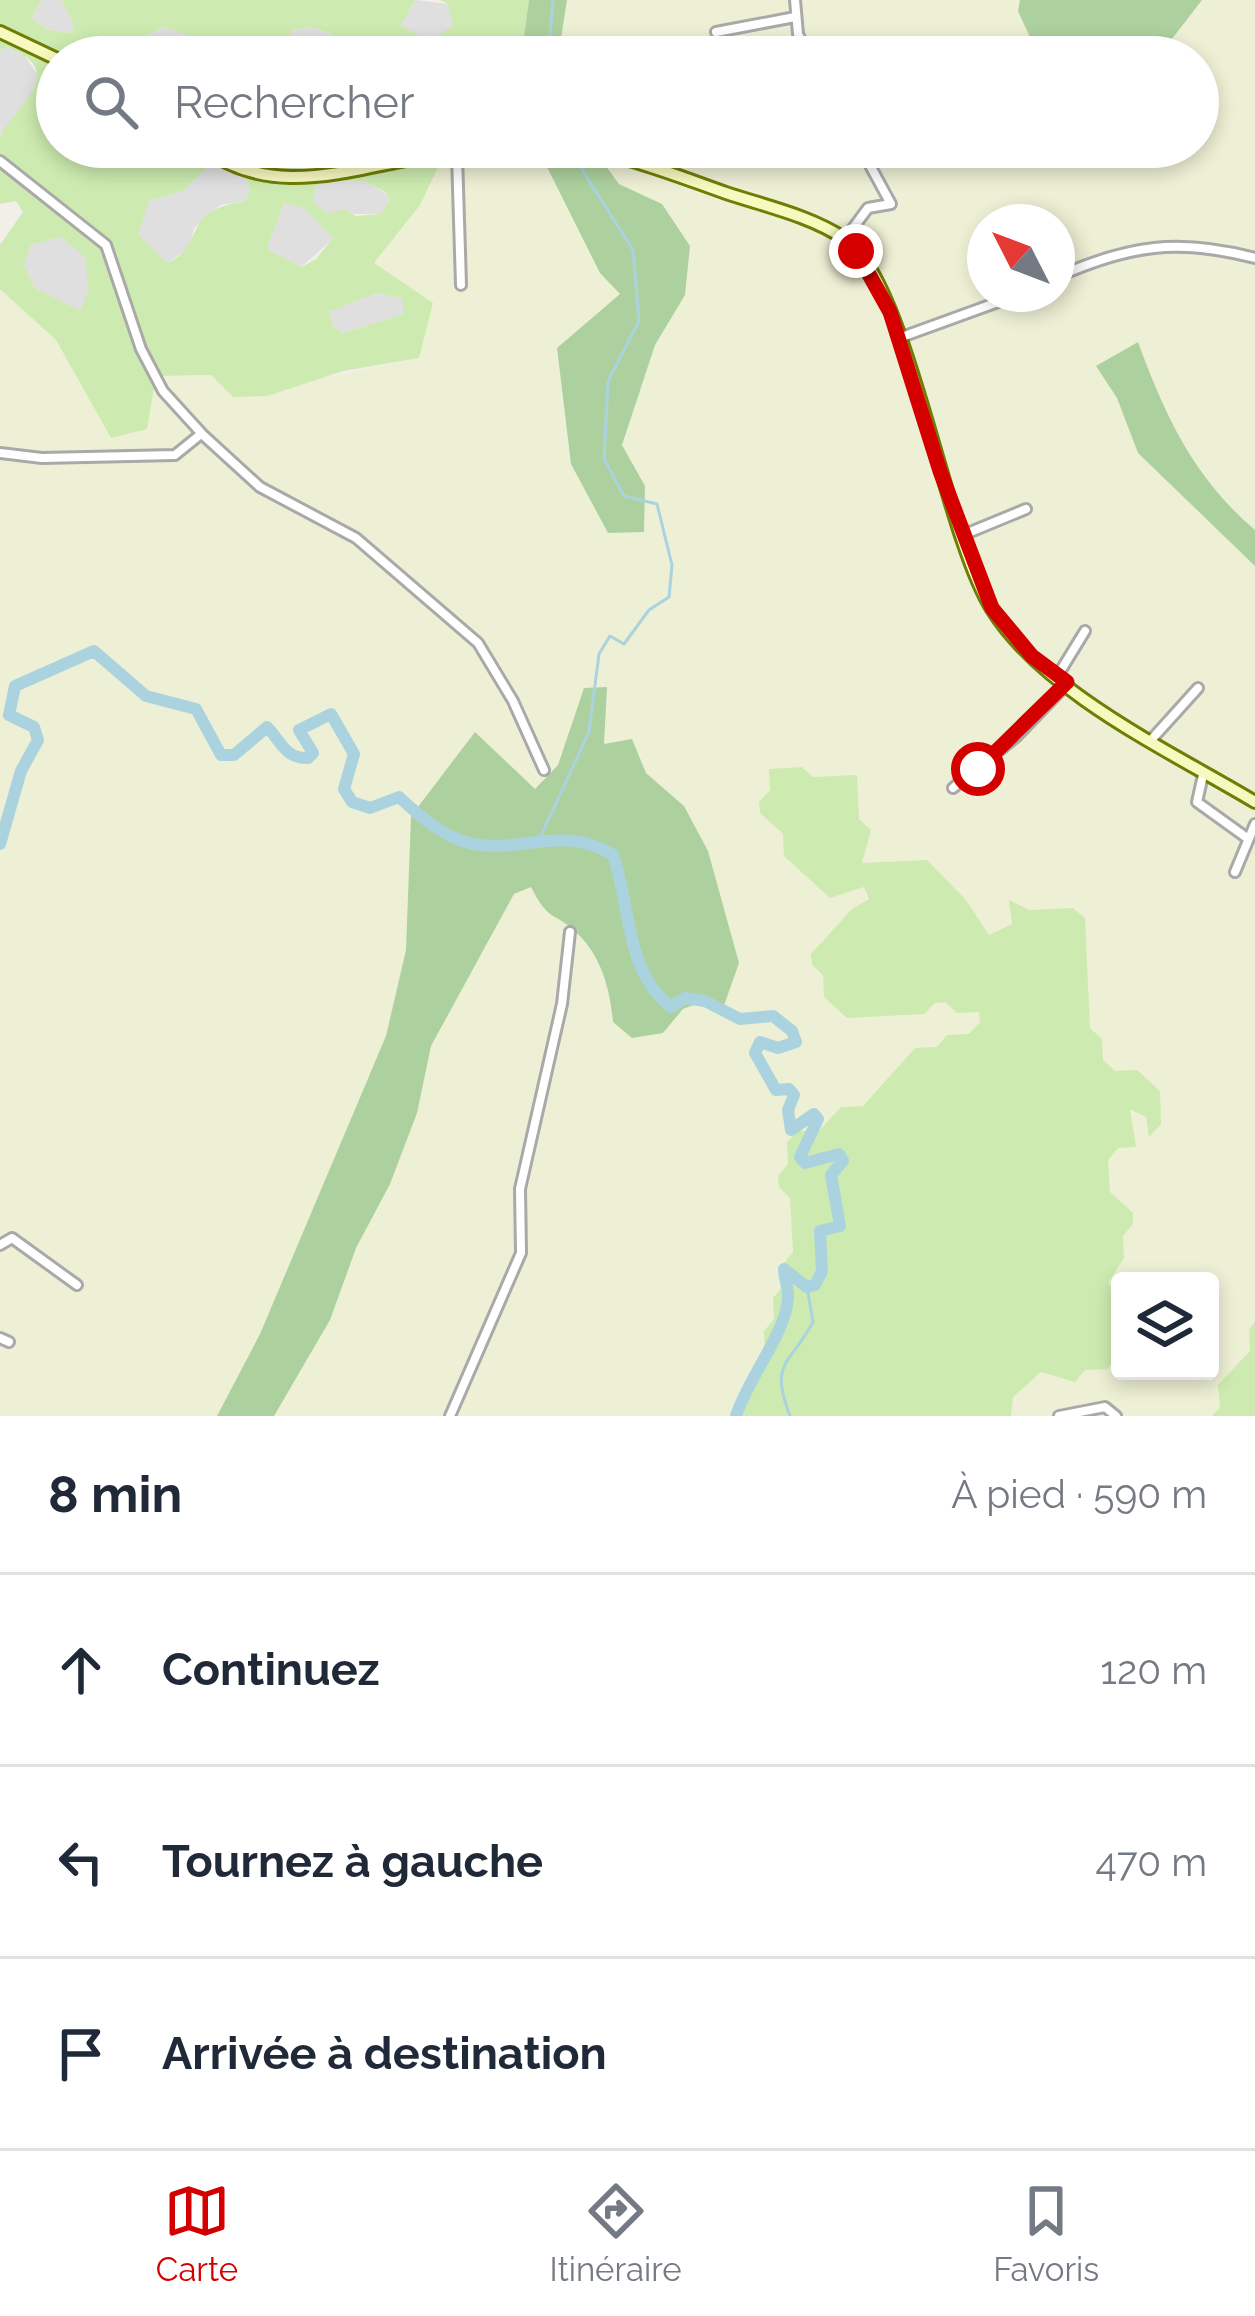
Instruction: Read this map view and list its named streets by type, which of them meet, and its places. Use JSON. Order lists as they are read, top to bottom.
{
  "north": "top left",
  "page": {
    "search": "Rechercher",
    "heading": ["8 min", "À pied · 590 m"],
    "list": [
      ["Continuez", "120 m"],
      ["Tournez à gauche", "470 m"],
      "Arrivée à destination"
    ],
    "nav": ["Carte", "Itinéraire", "Favoris"]
  }
}
